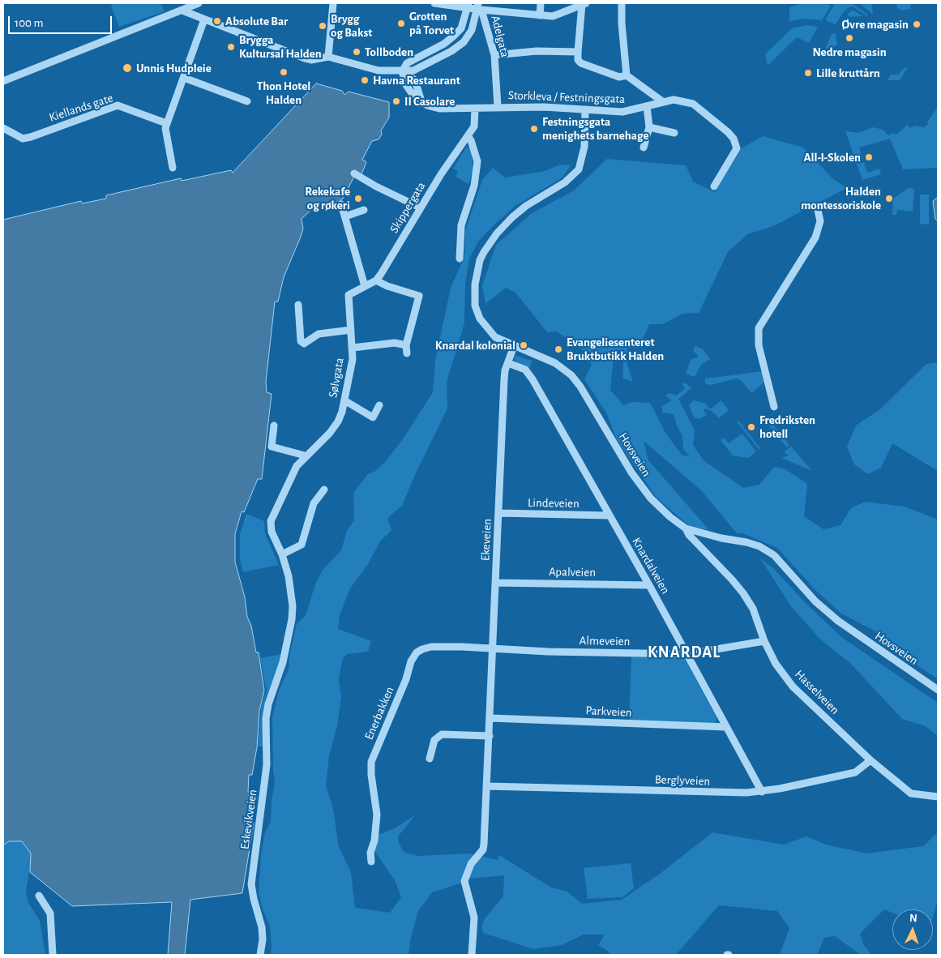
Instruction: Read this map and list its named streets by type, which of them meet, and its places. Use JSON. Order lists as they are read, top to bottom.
{
  "streets": {
    "street": [
      "Adelgata",
      "Storkleva / Festningsgata",
      "Kiellands gate",
      "Skippergata",
      "Sølvgata",
      "Hovsveien",
      "Lindeveien",
      "Ekeveien",
      "Knardalveien",
      "Apalveien",
      "Almeveien",
      "Hasselveien",
      "Parkveien",
      "Enerbakken",
      "Berglyveien",
      "Eskevikveien"
    ]
  },
  "crossings": [
    ["Adelgata", "Storkleva / Festningsgata"],
    ["Storkleva / Festningsgata", "Skippergata"],
    ["Storkleva / Festningsgata", "Hovsveien"],
    ["Sølvgata", "Eskevikveien"],
    ["Hovsveien", "Ekeveien"],
    ["Hovsveien", "Hasselveien"],
    ["Lindeveien", "Ekeveien"],
    ["Lindeveien", "Knardalveien"],
    ["Ekeveien", "Knardalveien"],
    ["Ekeveien", "Apalveien"],
    ["Ekeveien", "Almeveien"],
    ["Ekeveien", "Parkveien"],
    ["Ekeveien", "Enerbakken"],
    ["Ekeveien", "Berglyveien"],
    ["Knardalveien", "Apalveien"],
    ["Knardalveien", "Almeveien"],
    ["Knardalveien", "Parkveien"],
    ["Knardalveien", "Berglyveien"],
    ["Almeveien", "Hasselveien"],
    ["Almeveien", "Enerbakken"],
    ["Hasselveien", "Berglyveien"]
  ],
  "districts": ["KNARDAL"],
  "places": [
    "Absolute Bar",
    "Grotten på Torvet",
    "Øvre magasin",
    "Brygg og Bakst",
    "Nedre magasin",
    "Brygga Kultursal Halden",
    "Tollboden",
    "Unnis Hudpleie",
    "Thon Hotel Halden",
    "Lille kruttårn",
    "Havna Restaurant",
    "Il Casolare",
    "Festningsgata menighets barnehage",
    "All-I-Skolen",
    "Rekekafe og røkeri",
    "Halden montessoriskole",
    "Knardal kolonial",
    "Evangeliesenteret Bruktbutikk Halden",
    "Fredriksten hotell"
  ],
  "scale_bar": "100 m",
  "north": "top"
}
